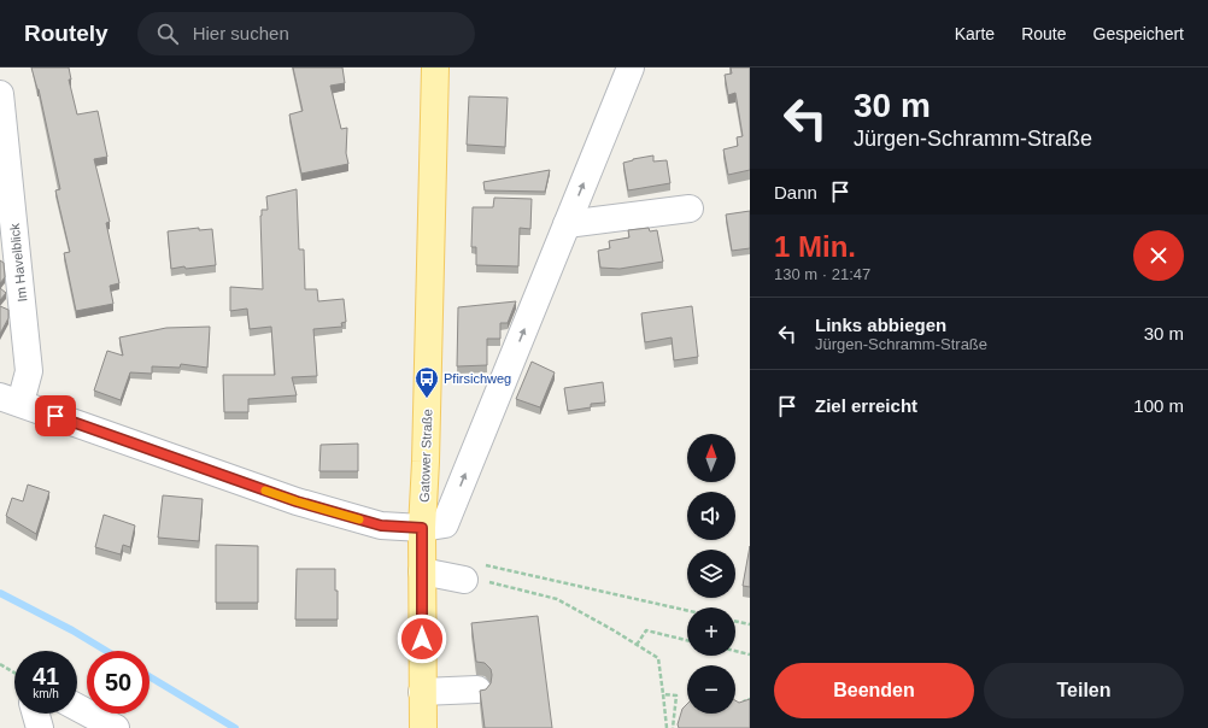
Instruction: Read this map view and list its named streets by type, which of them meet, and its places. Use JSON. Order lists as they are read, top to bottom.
{
  "streets": {
    "main road": ["Gatower Straße"],
    "street": ["Im Havelblick"]
  },
  "places": {
    "bus stop": ["Pfirsichweg"]
  },
  "north": "top",
  "page": {
    "header": "Routely",
    "search": "Hier suchen",
    "nav": ["Karte", "Route", "Gespeichert"],
    "turn": ["30 m", "Jürgen-Schramm-Straße"],
    "then": "Dann",
    "heading": ["1 Min.", "130 m · 21:47"],
    "list": [
      {
        "name": "Links abbiegen",
        "note": "Jürgen-Schramm-Straße",
        "value": "30 m"
      },
      {
        "name": "Ziel erreicht",
        "value": "100 m"
      }
    ],
    "map_buttons": ["+", "−"],
    "speed": "41 km/h",
    "limit": "50",
    "buttons": ["Beenden", "Teilen"]
  }
}
